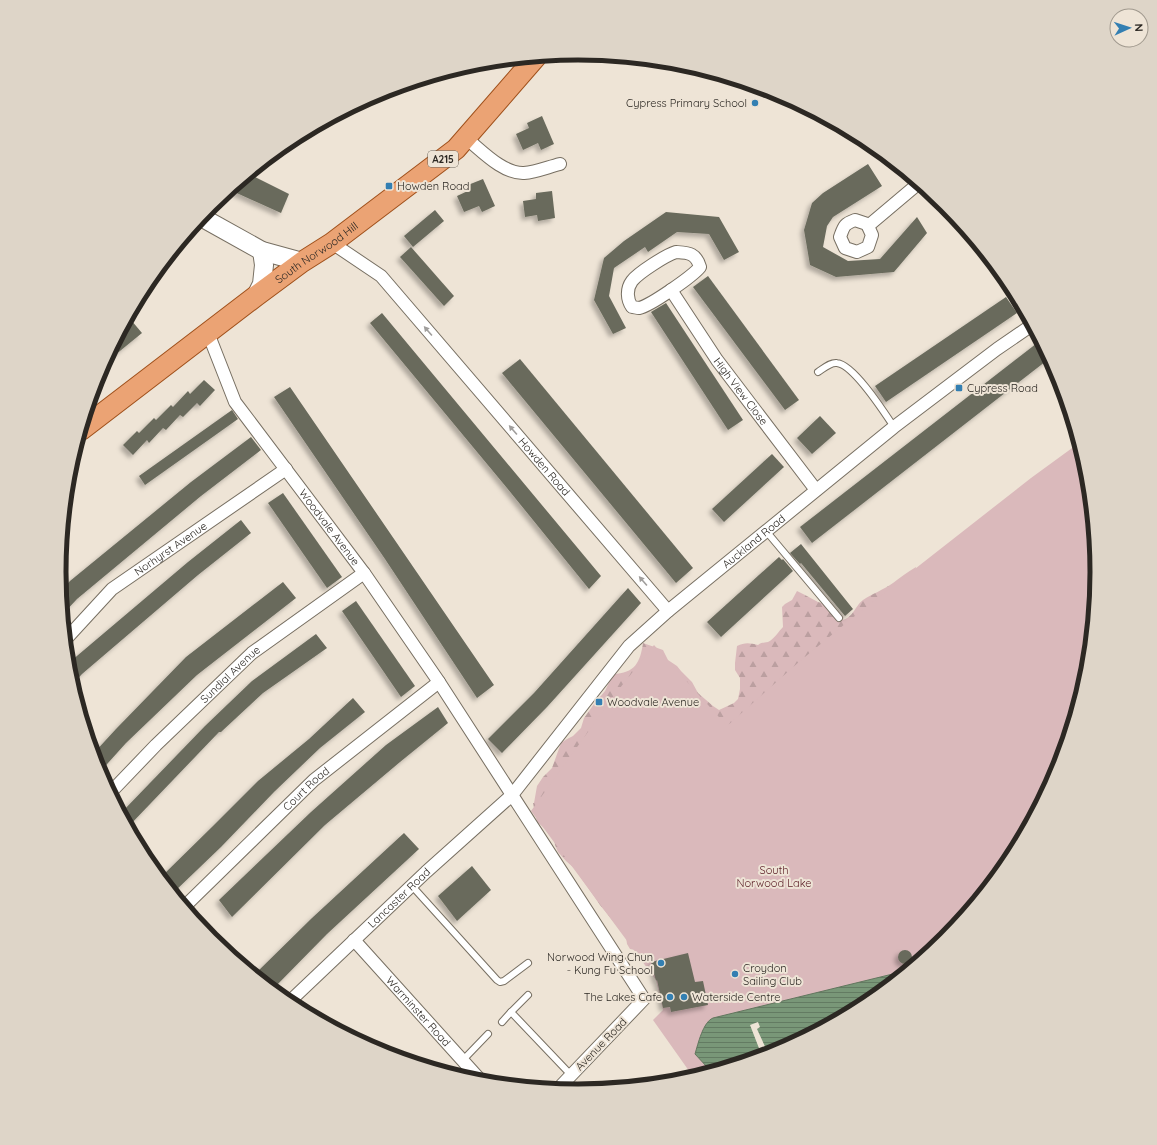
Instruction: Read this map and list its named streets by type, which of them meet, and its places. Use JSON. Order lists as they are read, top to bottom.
{
  "streets": {
    "main road": ["A215", "South Norwood Hill"],
    "street": [
      "High View Close",
      "Howden Road",
      "Woodvale Avenue",
      "Auckland Road",
      "Norhyrst Avenue",
      "Sundial Avenue",
      "Court Road",
      "Lancaster Road",
      "Warminster Road",
      "Avenue Road"
    ]
  },
  "crossings": [
    ["South Norwood Hill", "Howden Road"],
    ["South Norwood Hill", "Woodvale Avenue"],
    ["High View Close", "Auckland Road"],
    ["Howden Road", "Auckland Road"],
    ["Woodvale Avenue", "Auckland Road"],
    ["Woodvale Avenue", "Norhyrst Avenue"],
    ["Woodvale Avenue", "Sundial Avenue"],
    ["Woodvale Avenue", "Court Road"],
    ["Woodvale Avenue", "Lancaster Road"],
    ["Woodvale Avenue", "Avenue Road"],
    ["Auckland Road", "Lancaster Road"],
    ["Lancaster Road", "Warminster Road"]
  ],
  "one_way": ["Howden Road"],
  "parks": ["South Norwood Lake"],
  "places": {
    "other": [
      "Cypress Primary School",
      "Norwood Wing Chun - Kung Fu School",
      "Croydon Sailing Club",
      "The Lakes Cafe",
      "Waterside Centre"
    ],
    "transit": ["Howden Road", "Cypress Road", "Woodvale Avenue"]
  },
  "north": "right"
}
